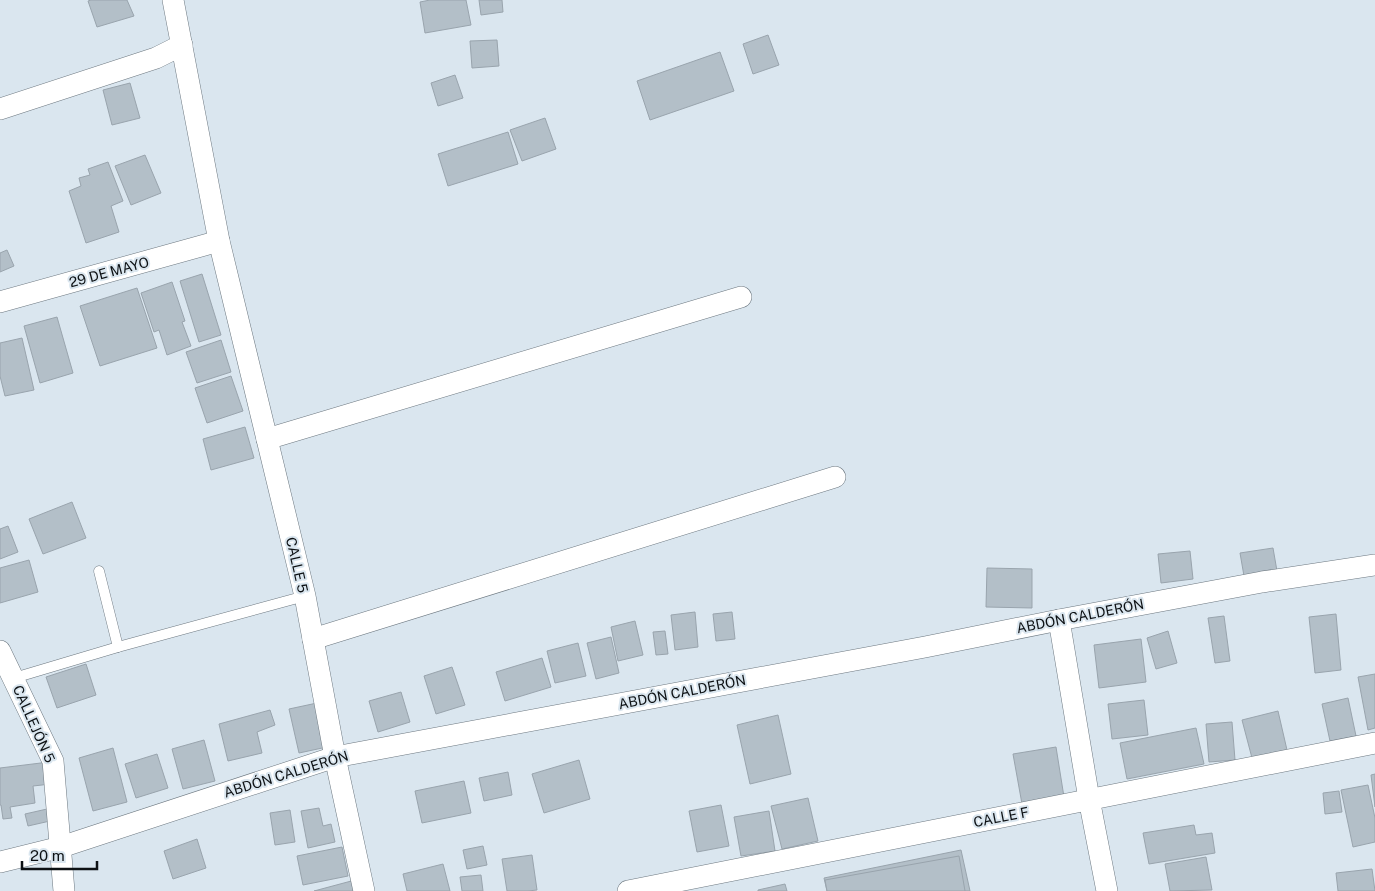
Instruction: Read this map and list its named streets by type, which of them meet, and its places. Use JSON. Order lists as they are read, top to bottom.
{
  "streets": {
    "street": [
      "29 DE MAYO",
      "CALLE 5",
      "ABDÓN CALDERÓN",
      "CALLEJÓN 5",
      "CALLE F"
    ]
  },
  "crossings": [
    ["29 DE MAYO", "CALLE 5"],
    ["CALLE 5", "ABDÓN CALDERÓN"],
    ["ABDÓN CALDERÓN", "CALLEJÓN 5"]
  ],
  "scale_bar": "20 m"
}
